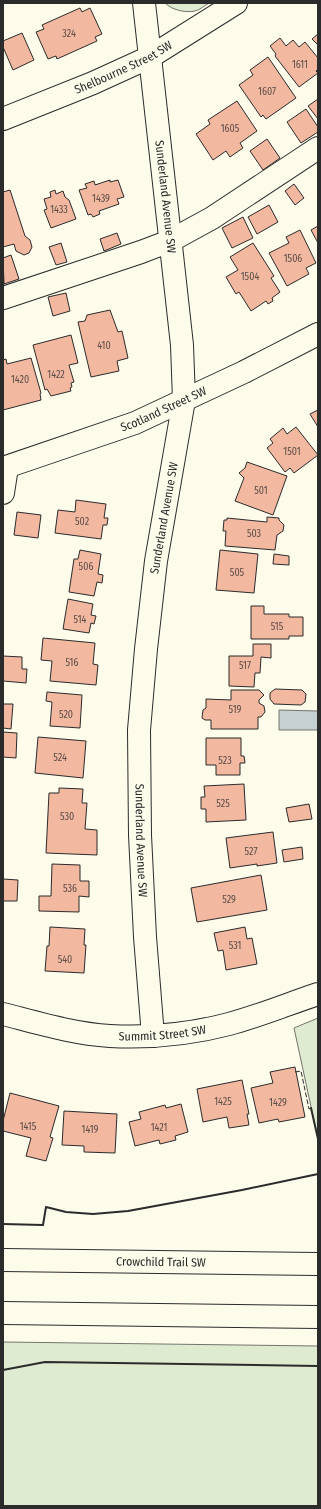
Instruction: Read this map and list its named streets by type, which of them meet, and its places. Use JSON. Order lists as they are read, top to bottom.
{
  "streets": {
    "main road": [
      "Shelbourne Street SW",
      "Sunderland Avenue SW",
      "Scotland Street SW",
      "Summit Street SW",
      "Crowchild Trail SW"
    ]
  },
  "crossings": [
    ["Shelbourne Street SW", "Sunderland Avenue SW"],
    ["Sunderland Avenue SW", "Scotland Street SW"],
    ["Sunderland Avenue SW", "Summit Street SW"]
  ],
  "house_numbers": [
    "324",
    "1611",
    "1607",
    "1605",
    "1439",
    "1433",
    "1506",
    "1504",
    "410",
    "1422",
    "1420",
    "1501",
    "501",
    "502",
    "503",
    "506",
    "505",
    "514",
    "515",
    "516",
    "517",
    "519",
    "520",
    "524",
    "523",
    "525",
    "530",
    "527",
    "536",
    "529",
    "531",
    "540",
    "1425",
    "1429",
    "1415",
    "1421",
    "1419"
  ]
}
